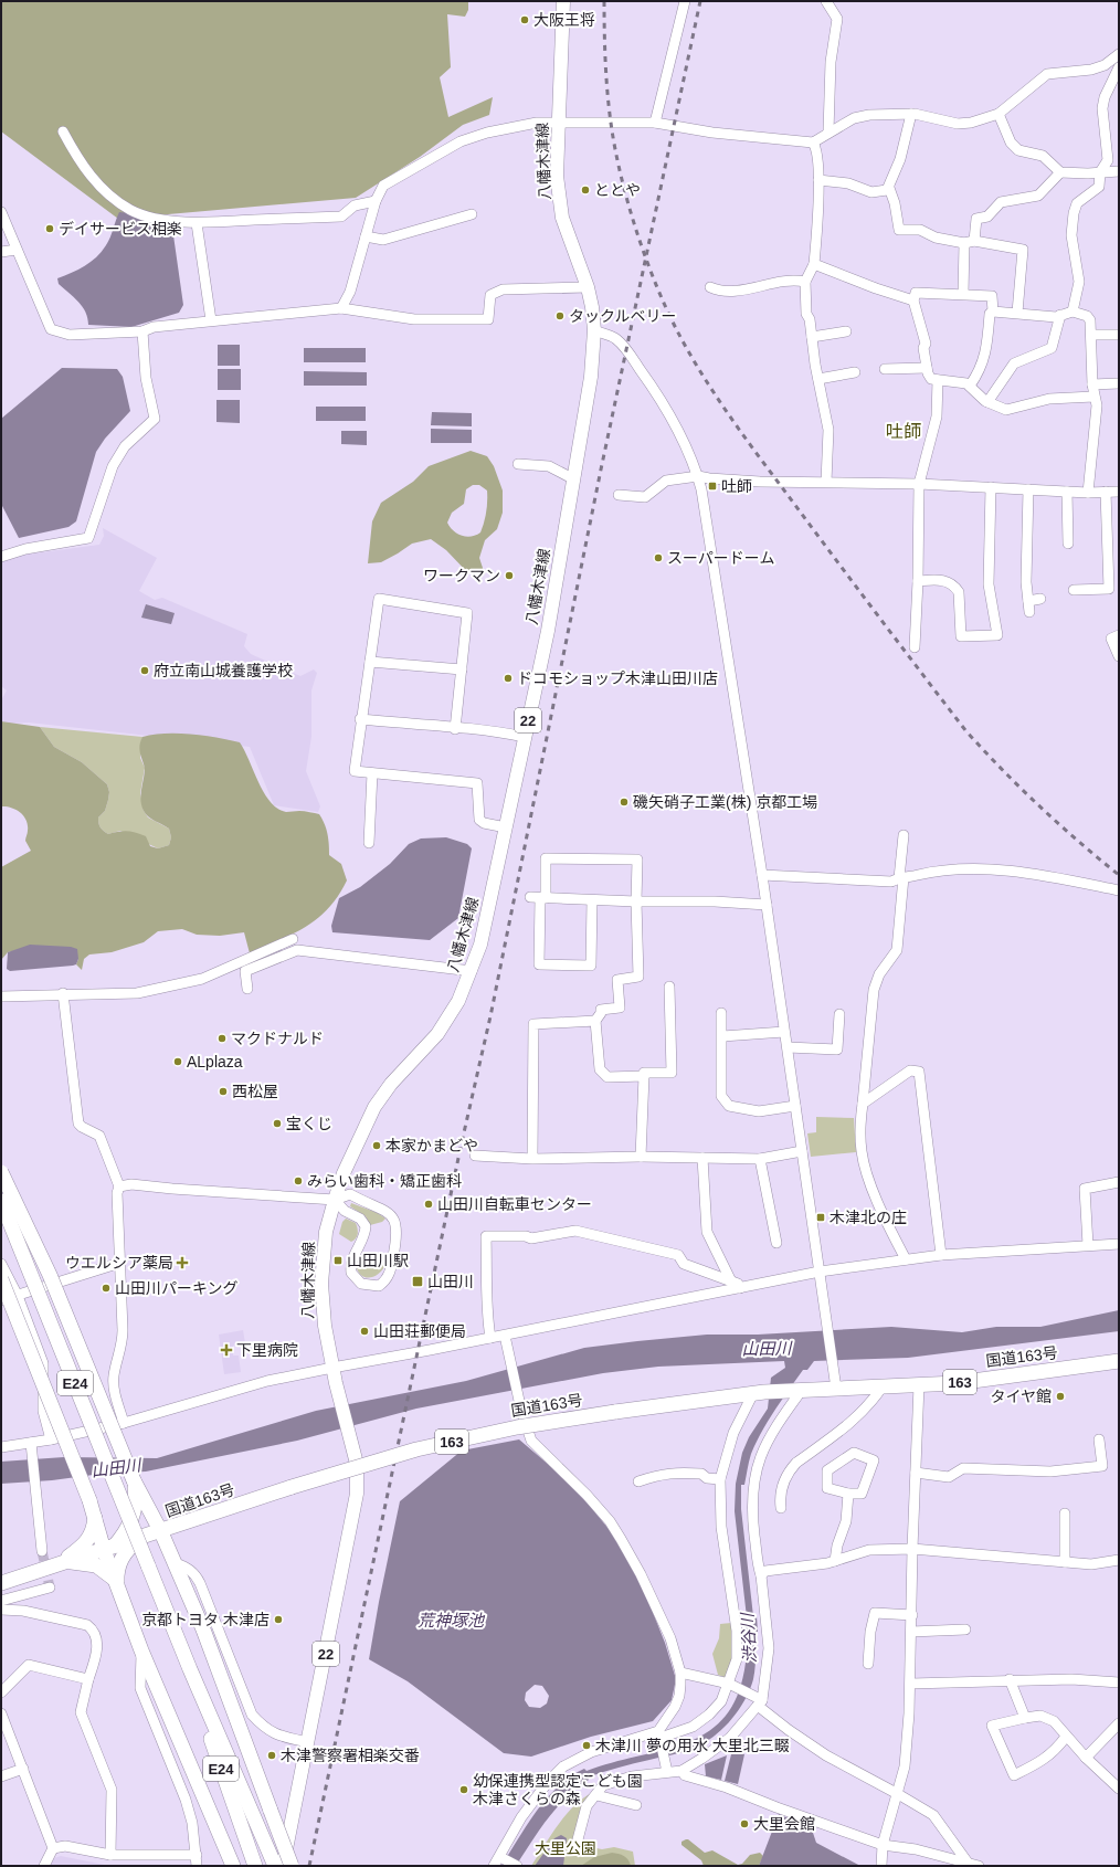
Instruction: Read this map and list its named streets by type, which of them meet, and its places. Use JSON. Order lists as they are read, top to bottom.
{
  "streets": {
    "highway": ["国道163号", "163", "E24"],
    "main road": ["八幡木津線", "22"]
  },
  "districts": ["吐師"],
  "water": ["山田川", "荒神塚池", "渋谷川"],
  "parks": ["大里公園"],
  "places": {
    "other": [
      "大阪王将",
      "ととや",
      "デイサービス相楽",
      "タックルベリー",
      "スーパードーム",
      "ワークマン",
      "府立南山城養護学校",
      "ドコモショップ木津山田川店",
      "磯矢硝子工業(株) 京都工場",
      "マクドナルド",
      "ALplaza",
      "西松屋",
      "宝くじ",
      "本家かまどや",
      "みらい歯科・矯正歯科",
      "山田川自転車センター",
      "山田川パーキング",
      "山田荘郵便局",
      "タイヤ館",
      "京都トヨタ 木津店",
      "木津川 夢の用水 大里北三畷",
      "木津警察署相楽交番",
      "幼保連携型認定こども園 木津さくらの森",
      "大里会館"
    ],
    "transit": [
      "吐師",
      "木津北の庄",
      "山田川駅",
      "山田川"
    ],
    "health": ["ウエルシア薬局", "下里病院"]
  }
}
